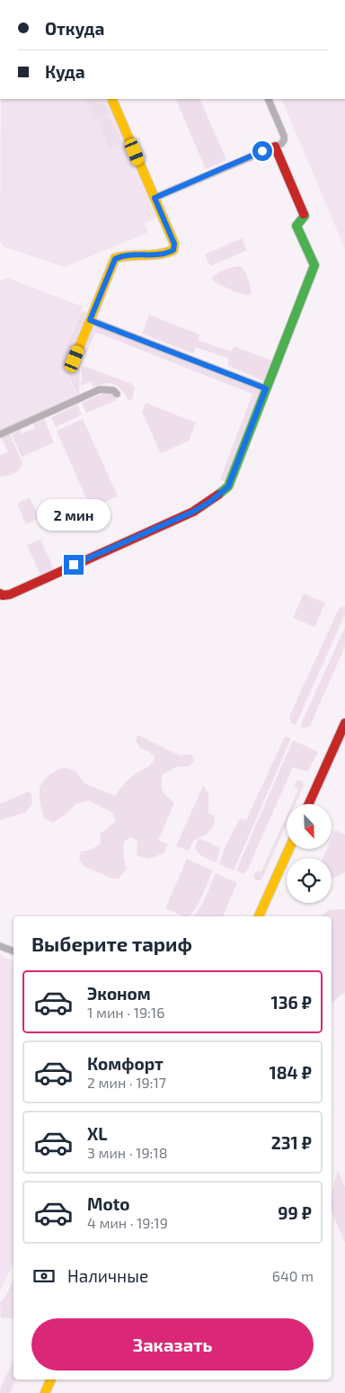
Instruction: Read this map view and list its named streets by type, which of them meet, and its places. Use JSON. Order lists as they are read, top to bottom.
{
  "north": "bottom right",
  "page": {
    "banner": ["Откуда", "Куда"],
    "bubble": "2 мин",
    "heading": "Выберите тариф",
    "list": [
      {
        "name": "Эконом",
        "note": "1 мин · 19:16",
        "value": "136 ₽"
      },
      {
        "name": "Комфорт",
        "note": "2 мин · 19:17",
        "value": "184 ₽"
      },
      {
        "name": "XL",
        "note": "3 мин · 19:18",
        "value": "231 ₽"
      },
      {
        "name": "Moto",
        "note": "4 мин · 19:19",
        "value": "99 ₽"
      }
    ],
    "pay": ["Наличные", "640 m"],
    "buttons": "Заказать"
  }
}
